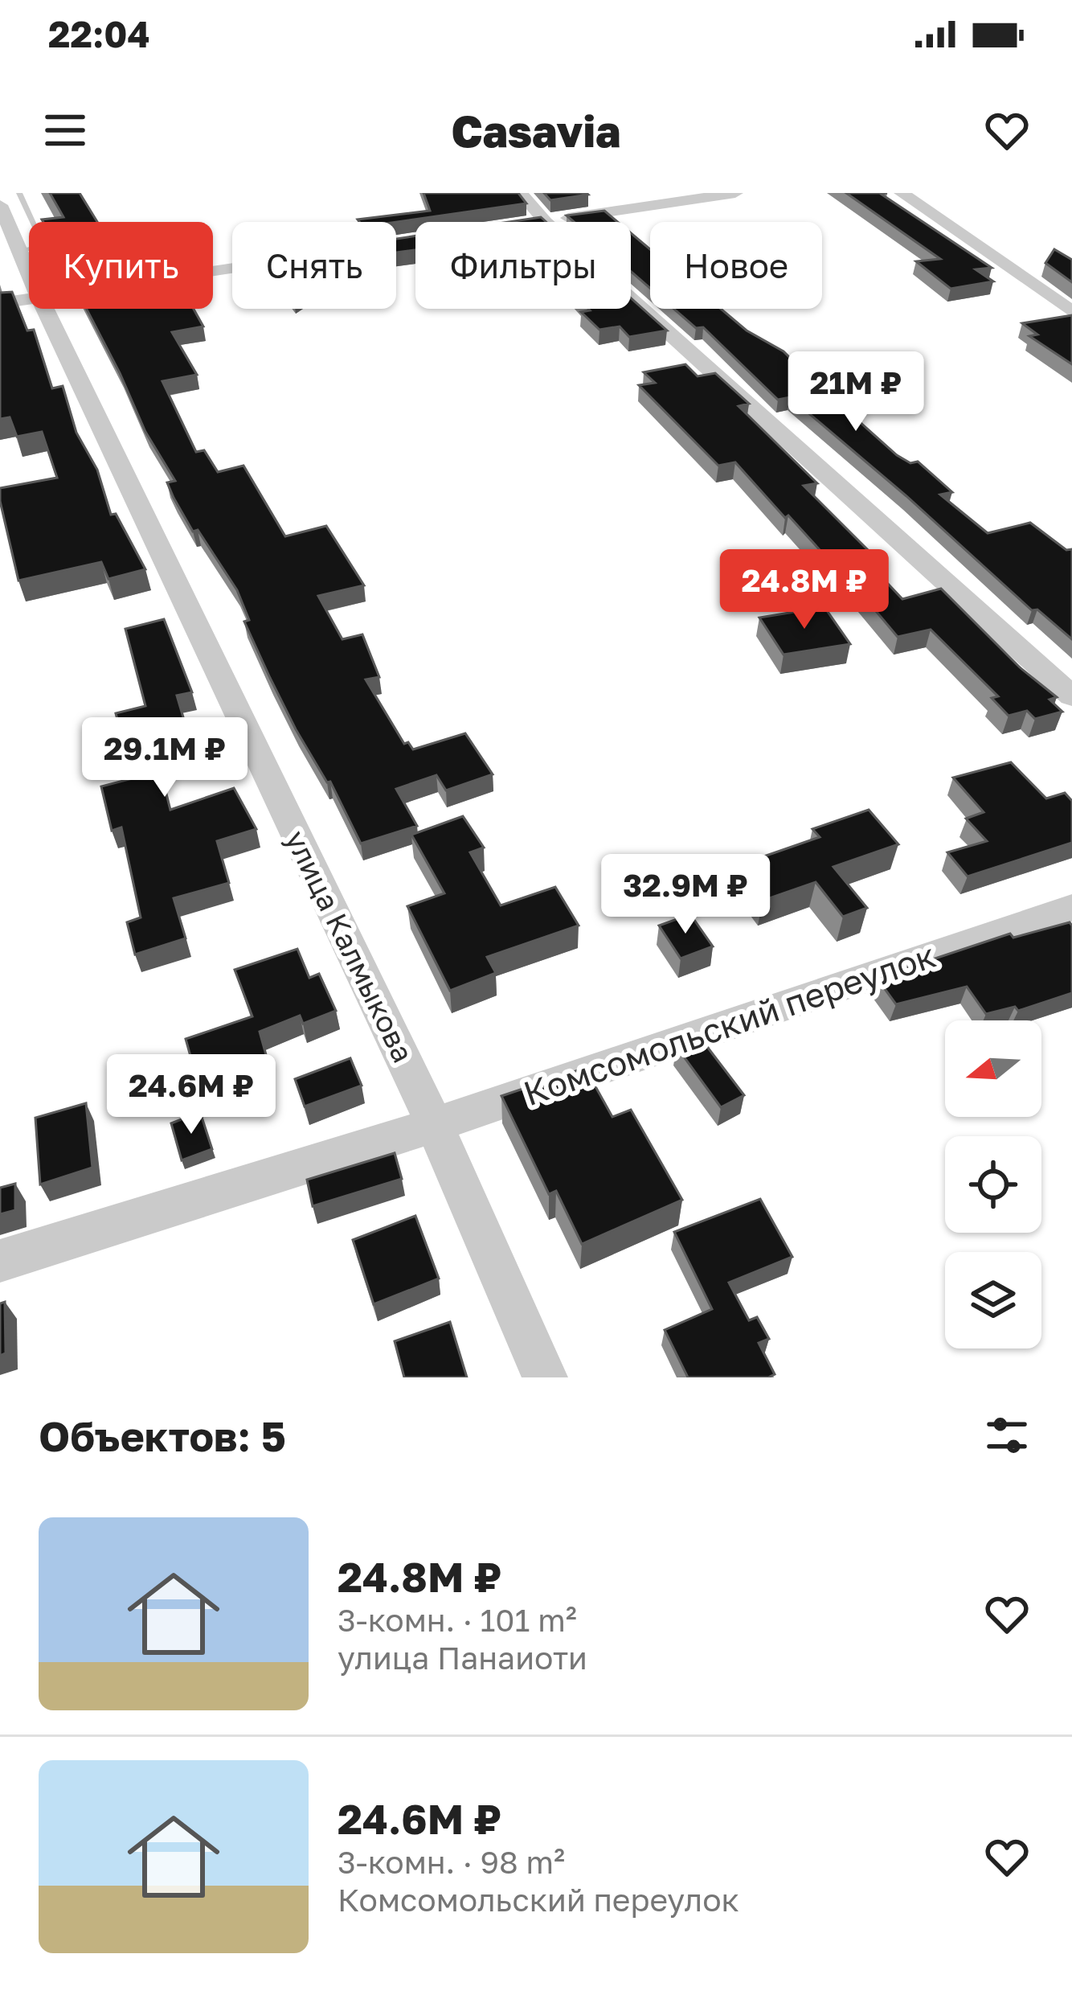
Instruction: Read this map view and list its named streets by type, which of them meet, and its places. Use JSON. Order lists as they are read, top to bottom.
{
  "streets": {
    "street": ["улица Калмыкова", "Комсомольский переулок"]
  },
  "crossings": [
    ["улица Калмыкова", "Комсомольский переулок"]
  ],
  "north": "left",
  "page": {
    "status": "22:04",
    "header": "Casavia",
    "chip": [
      "Купить",
      "Снять",
      "Фильтры",
      "Новое"
    ],
    "price": [
      "21M ₽",
      "24.8M ₽",
      "29.1M ₽",
      "32.9M ₽",
      "24.6M ₽"
    ],
    "heading": "Объектов: 5",
    "list": [
      {
        "name": "24.8M ₽",
        "note": "3-комн. · 101 m² · улица Панаиоти"
      },
      {
        "name": "24.6M ₽",
        "note": "3-комн. · 98 m² · Комсомольский переулок"
      }
    ]
  }
}
